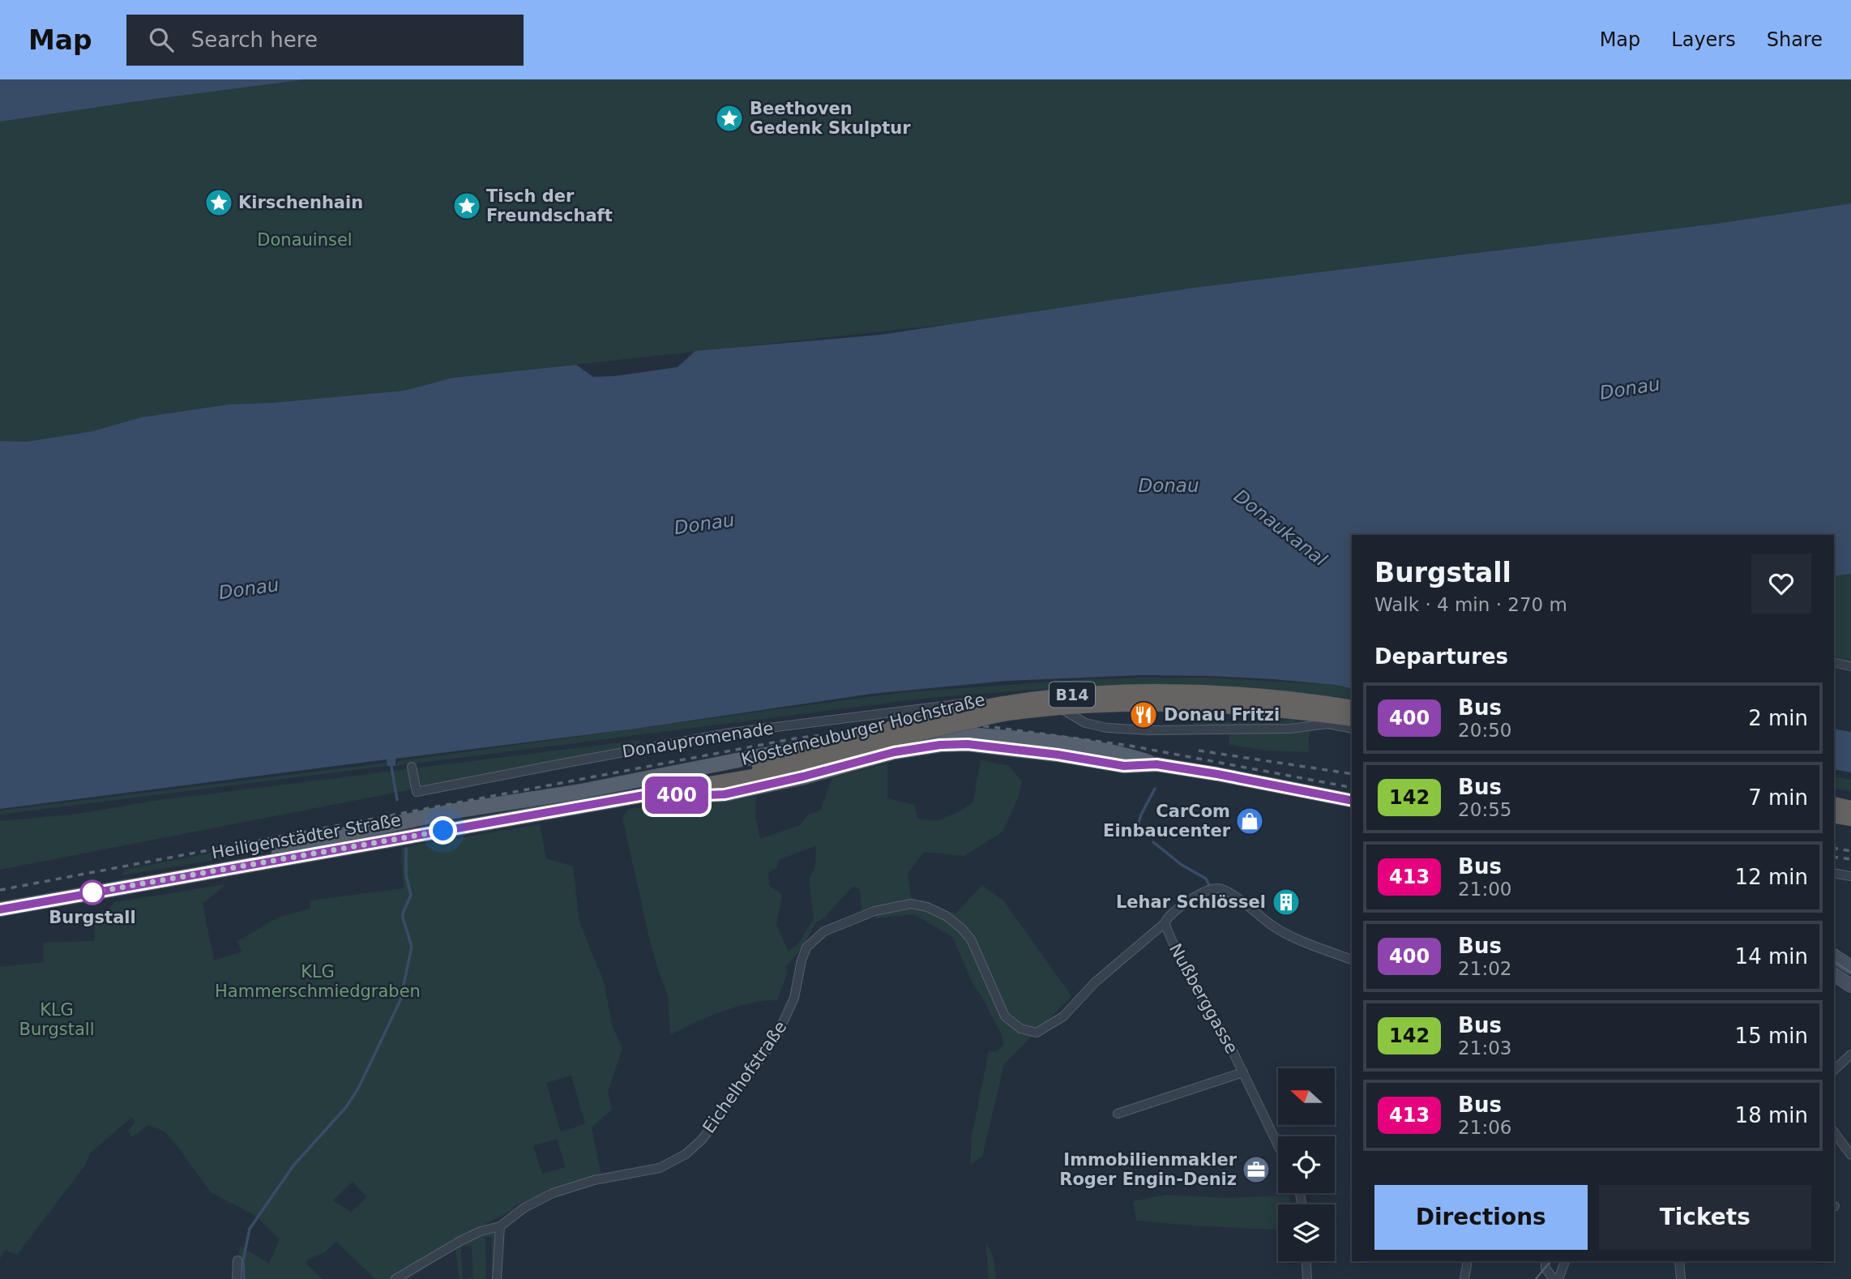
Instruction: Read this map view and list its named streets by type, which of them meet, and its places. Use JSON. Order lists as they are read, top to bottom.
{
  "streets": {
    "highway": ["B14", "Klosterneuburger Hochstraße", "Heiligenstädter Straße"],
    "street": ["Donaupromenade", "Nußberggasse", "Eichelhofstraße"]
  },
  "crossings": [
    ["Klosterneuburger Hochstraße", "Heiligenstädter Straße"],
    ["Nußberggasse", "Eichelhofstraße"]
  ],
  "water": ["Donau", "Donaukanal"],
  "parks": ["Donauinsel", "KLG Hammerschmiedgraben", "KLG Burgstall"],
  "places": {
    "place": ["Beethoven Gedenk Skulptur", "Kirschenhain", "Tisch der Freundschaft"],
    "restaurant": ["Donau Fritzi"],
    "shop": ["CarCom Einbaucenter"],
    "other": ["Burgstall"],
    "building": ["Lehar Schlössel"],
    "office": ["Immobilienmakler Roger Engin-Deniz"]
  },
  "lines": ["bus line 400"],
  "north": "left",
  "page": {
    "header": "Map",
    "search": "Search here",
    "nav": ["Map", "Layers", "Share"],
    "on_map": "400",
    "heading": [
      ["Burgstall", "Walk · 4 min · 270 m"],
      "Departures"
    ],
    "list": [
      {
        "mark": "400",
        "name": "Bus",
        "note": "20:50",
        "value": "2 min"
      },
      {
        "mark": "142",
        "name": "Bus",
        "note": "20:55",
        "value": "7 min"
      },
      {
        "mark": "413",
        "name": "Bus",
        "note": "21:00",
        "value": "12 min"
      },
      {
        "mark": "400",
        "name": "Bus",
        "note": "21:02",
        "value": "14 min"
      },
      {
        "mark": "142",
        "name": "Bus",
        "note": "21:03",
        "value": "15 min"
      },
      {
        "mark": "413",
        "name": "Bus",
        "note": "21:06",
        "value": "18 min"
      }
    ],
    "buttons": ["Directions", "Tickets"]
  }
}
